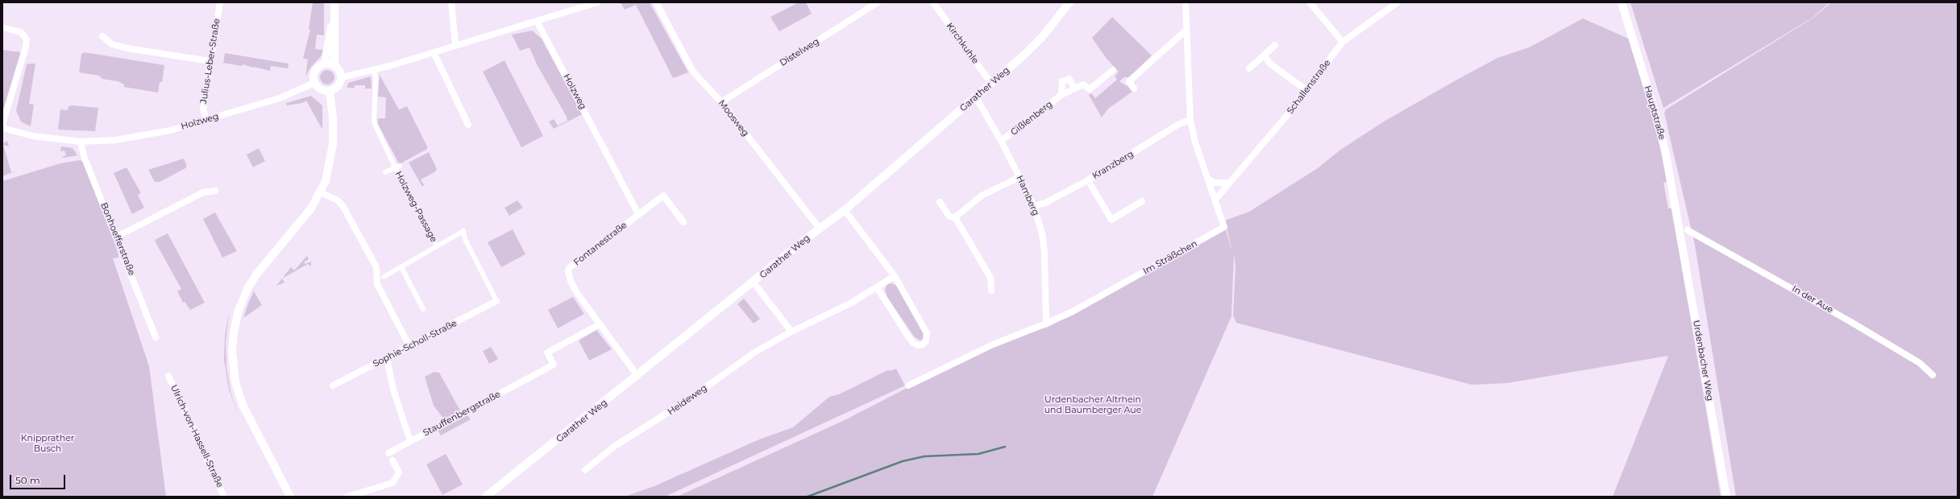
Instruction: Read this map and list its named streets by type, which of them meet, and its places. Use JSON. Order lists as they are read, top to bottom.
{
  "streets": {
    "street": [
      "Kirchkuhle",
      "Distelweg",
      "Julius-Leber-Straße",
      "Schallenstraße",
      "Garather Weg",
      "Holzweg",
      "Hauptstraße",
      "Moosweg",
      "Gißlenberg",
      "Kranzberg",
      "Hamberg",
      "Holzweg-Passage",
      "Bonhoefferstraße",
      "Fontanestraße",
      "Im Sträßchen",
      "In der Aue",
      "Sophie-Scholl-Straße",
      "Urdenbacher Weg",
      "Heideweg",
      "Stauffenbergstraße",
      "Ulrich-von-Hassell-Straße"
    ]
  },
  "crossings": [
    ["Kirchkuhle", "Garather Weg"],
    ["Distelweg", "Moosweg"],
    ["Julius-Leber-Straße", "Holzweg"],
    ["Schallenstraße", "Im Sträßchen"],
    ["Garather Weg", "Moosweg"],
    ["Garather Weg", "Hamberg"],
    ["Garather Weg", "Fontanestraße"],
    ["Holzweg", "Bonhoefferstraße"],
    ["Holzweg", "Fontanestraße"],
    ["Hauptstraße", "Urdenbacher Weg"],
    ["Gißlenberg", "Hamberg"],
    ["Kranzberg", "Hamberg"],
    ["Kranzberg", "Im Sträßchen"],
    ["Hamberg", "Im Sträßchen"],
    ["Fontanestraße", "Stauffenbergstraße"]
  ],
  "parks": ["Urdenbacher Altrhein und Baumberger Aue", "Knipprather Busch"],
  "scale_bar": "50 m"
}
